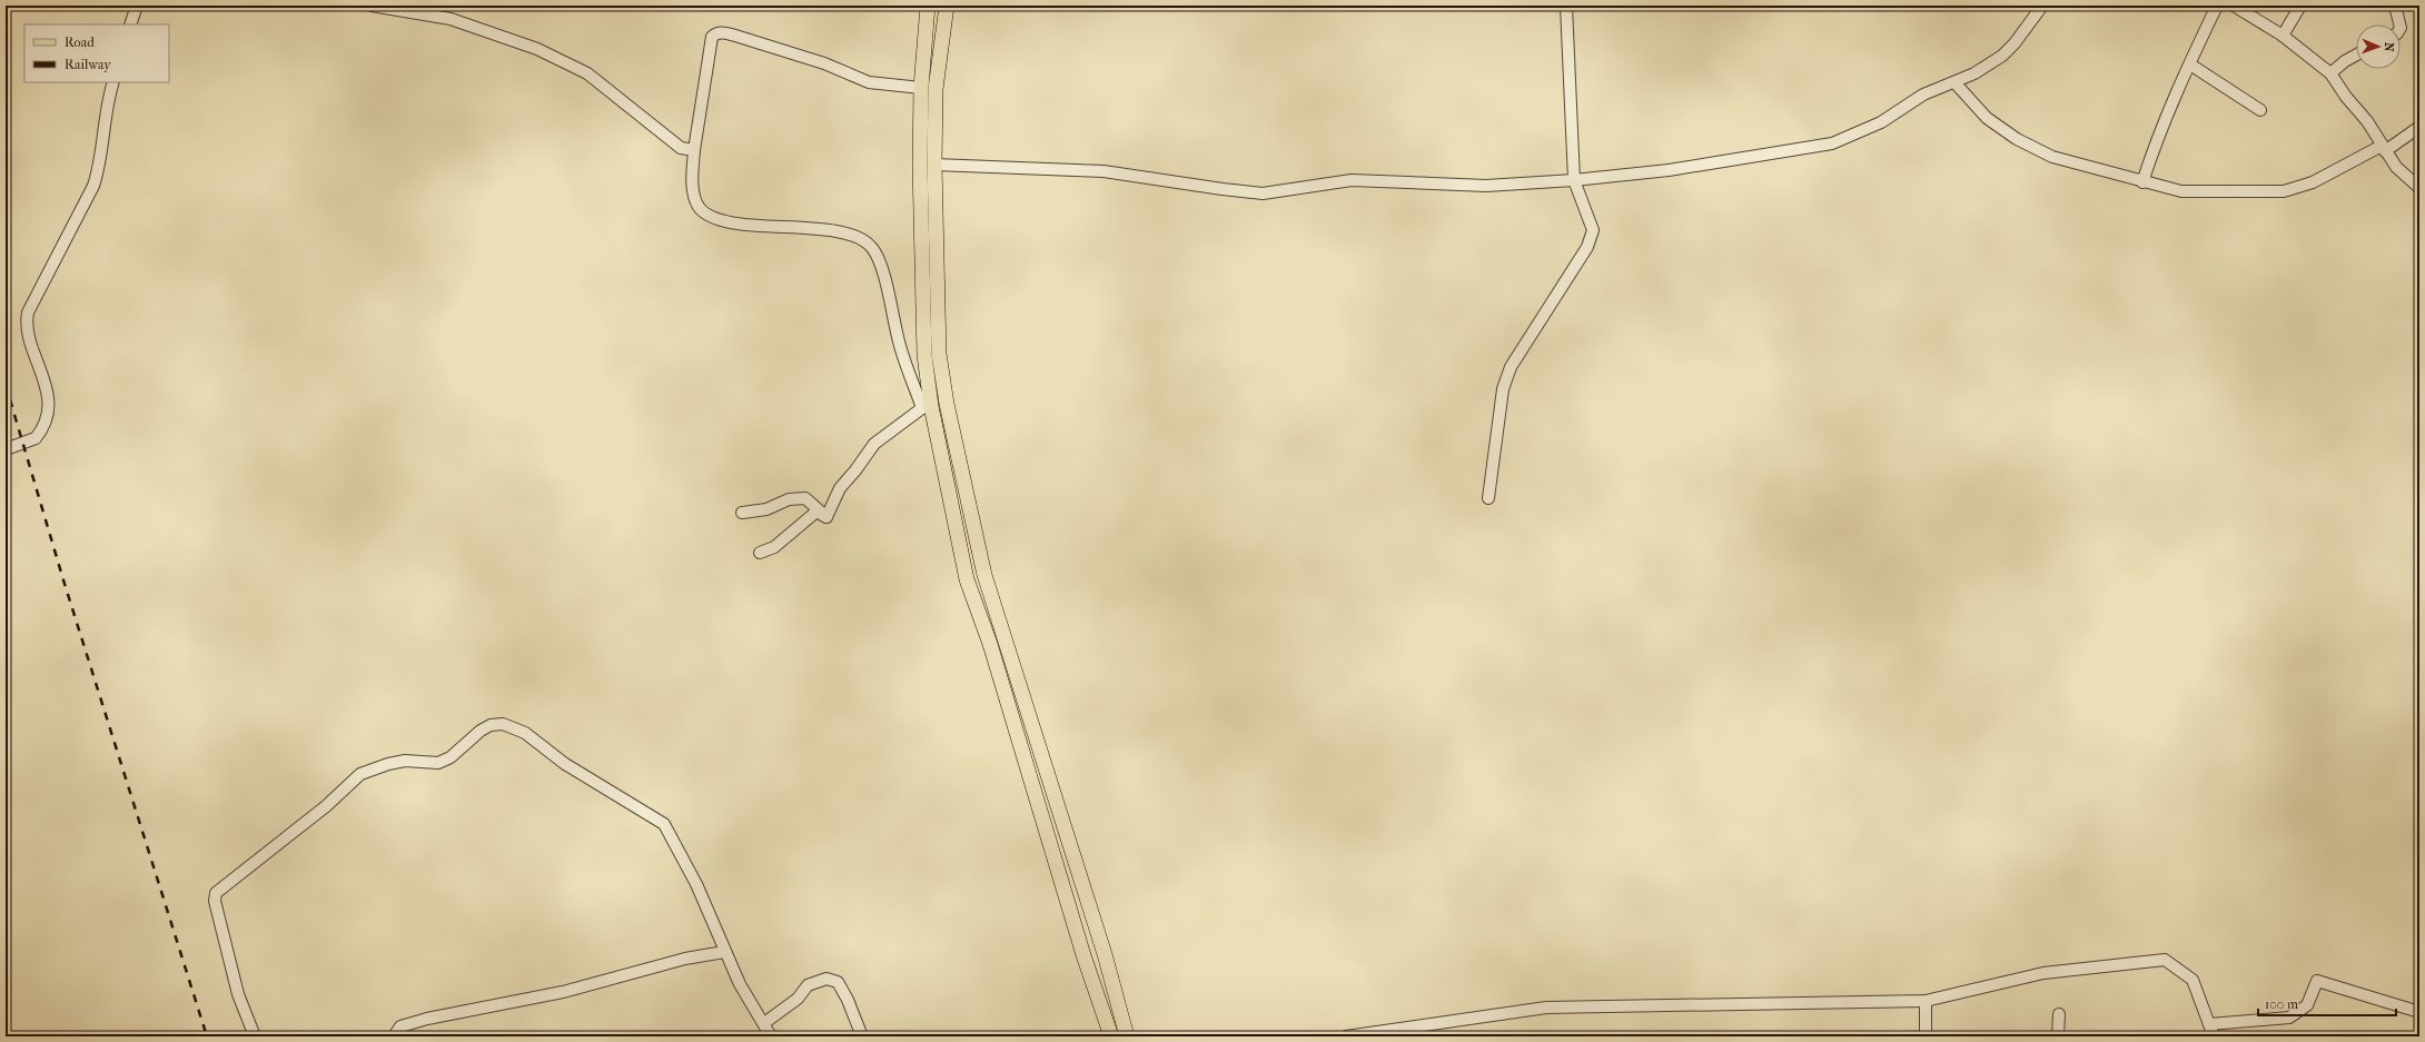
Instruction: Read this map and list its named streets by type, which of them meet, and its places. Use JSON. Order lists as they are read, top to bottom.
{
  "legend": ["Road", "Railway"],
  "scale_bar": "100 m",
  "north": "right"
}
